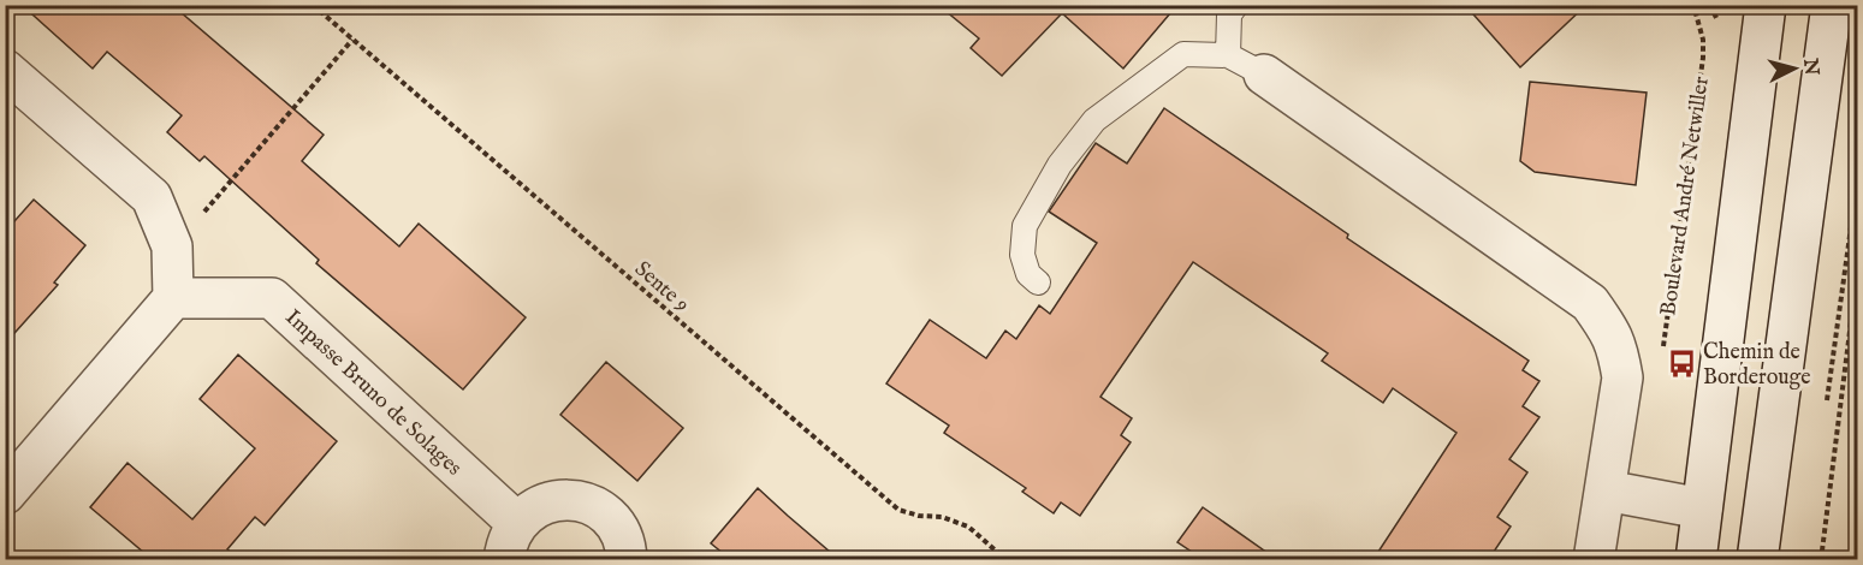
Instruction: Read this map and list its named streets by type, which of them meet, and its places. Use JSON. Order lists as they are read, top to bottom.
{
  "streets": {
    "street": ["Impasse Bruno de Solages"],
    "path": ["Boulevard André Netwiller", "Sente 9"]
  },
  "places": {
    "bus stop": ["Chemin de Borderouge"]
  },
  "north": "right"
}
